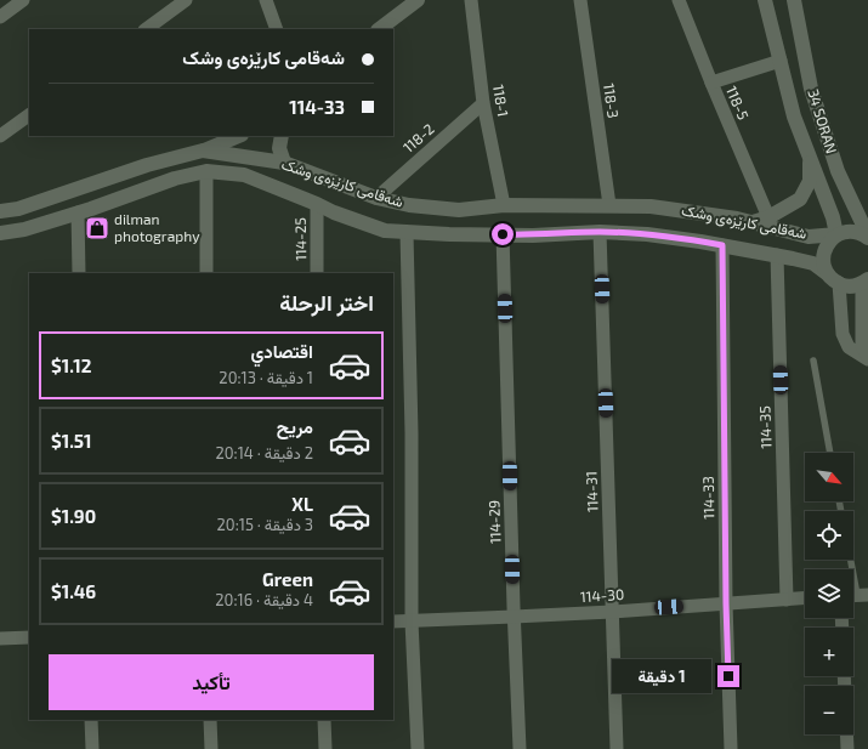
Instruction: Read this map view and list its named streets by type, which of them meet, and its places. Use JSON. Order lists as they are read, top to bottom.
{
  "streets": {
    "main road": ["34 SORAN", "شەقامی کارێزەی وشک"],
    "street": [
      "118-1",
      "118-3",
      "118-5",
      "118-2",
      "114-25",
      "114-35",
      "114-31",
      "114-33",
      "114-29",
      "114-30"
    ]
  },
  "crossings": [
    ["118-1", "118-2"],
    ["118-1", "شەقامی کارێزەی وشک"],
    ["118-3", "شەقامی کارێزەی وشک"],
    ["34 SORAN", "شەقامی کارێزەی وشک"],
    ["118-2", "شەقامی کارێزەی وشک"],
    ["شەقامی کارێزەی وشک", "114-25"],
    ["شەقامی کارێزەی وشک", "114-35"],
    ["شەقامی کارێزەی وشک", "114-31"],
    ["شەقامی کارێزەی وشک", "114-33"],
    ["شەقامی کارێزەی وشک", "114-29"],
    ["114-35", "114-30"],
    ["114-31", "114-30"],
    ["114-33", "114-30"],
    ["114-29", "114-30"]
  ],
  "places": {
    "shop": ["dilman photography"]
  },
  "north": "bottom right",
  "page": {
    "banner": ["شەقامی کارێزەی وشک", "114-33"],
    "heading": "اختر الرحلة",
    "list": [
      {
        "name": "اقتصادي",
        "note": "1 دقيقة · 20:13",
        "value": "$1.12"
      },
      {
        "name": "مريح",
        "note": "2 دقيقة · 20:14",
        "value": "$1.51"
      },
      {
        "name": "XL",
        "note": "3 دقيقة · 20:15",
        "value": "$1.90"
      },
      {
        "name": "Green",
        "note": "4 دقيقة · 20:16",
        "value": "$1.46"
      }
    ],
    "map_buttons": ["+", "−"],
    "buttons": "تأكيد",
    "bubble": "1 دقيقة"
  }
}
